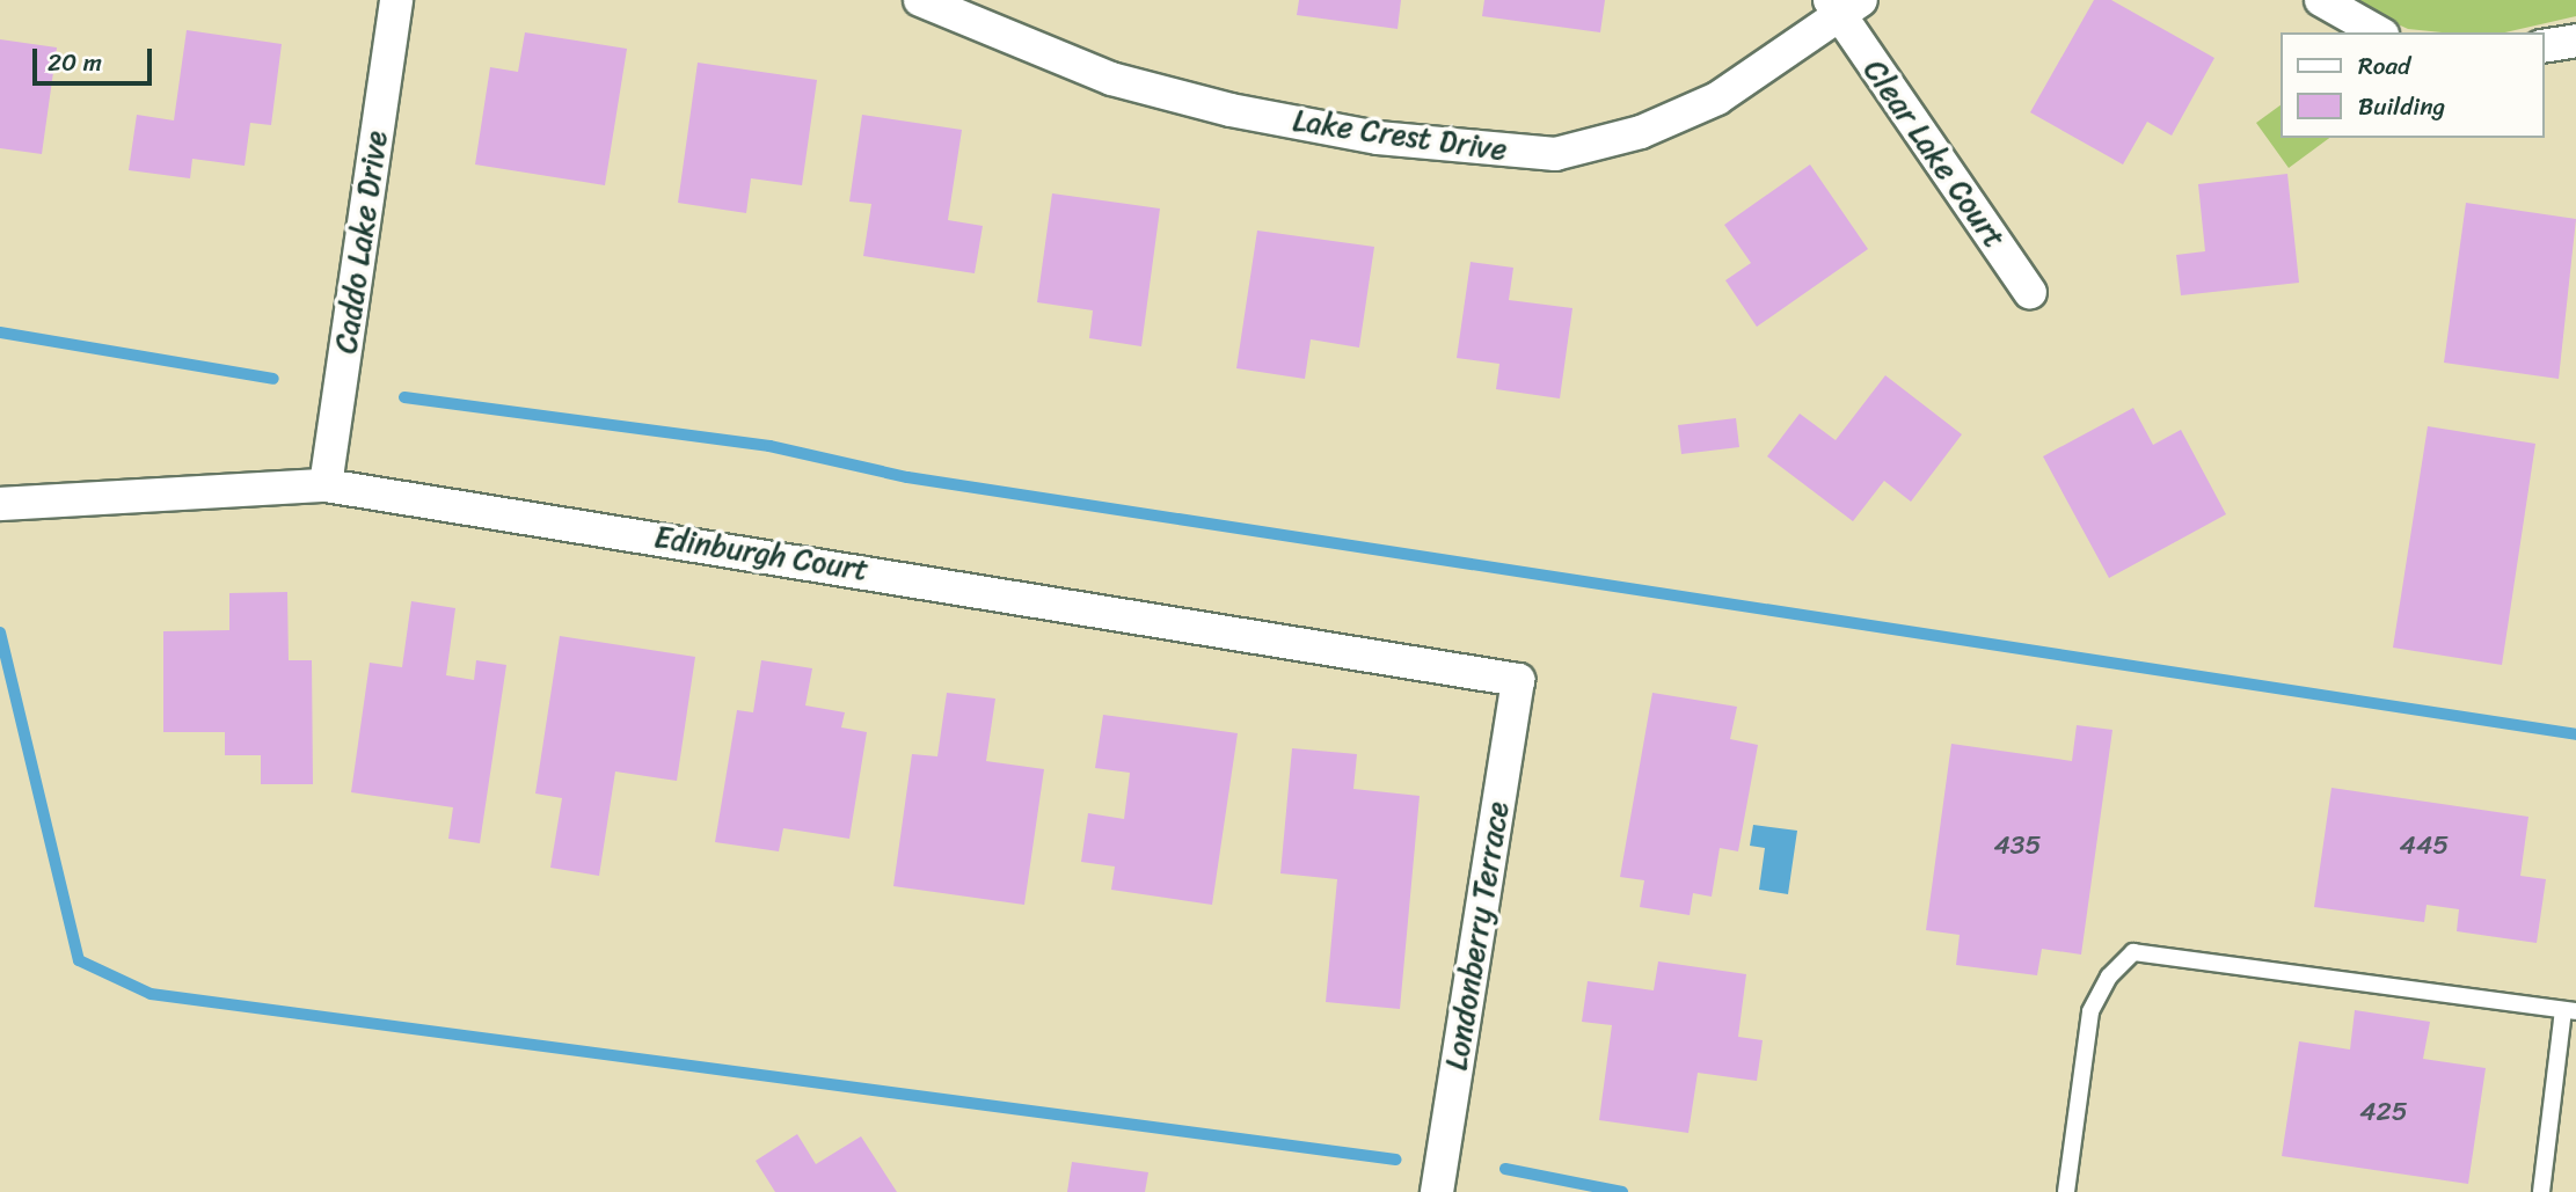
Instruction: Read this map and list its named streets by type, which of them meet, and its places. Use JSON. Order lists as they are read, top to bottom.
{
  "streets": {
    "street": [
      "Lake Crest Drive",
      "Clear Lake Court",
      "Caddo Lake Drive",
      "Edinburgh Court",
      "Londonberry Terrace"
    ]
  },
  "crossings": [
    ["Lake Crest Drive", "Clear Lake Court"],
    ["Caddo Lake Drive", "Edinburgh Court"],
    ["Edinburgh Court", "Londonberry Terrace"]
  ],
  "house_numbers": ["435", "445", "425"],
  "legend": ["Road", "Building"],
  "scale_bar": "20 m"
}
